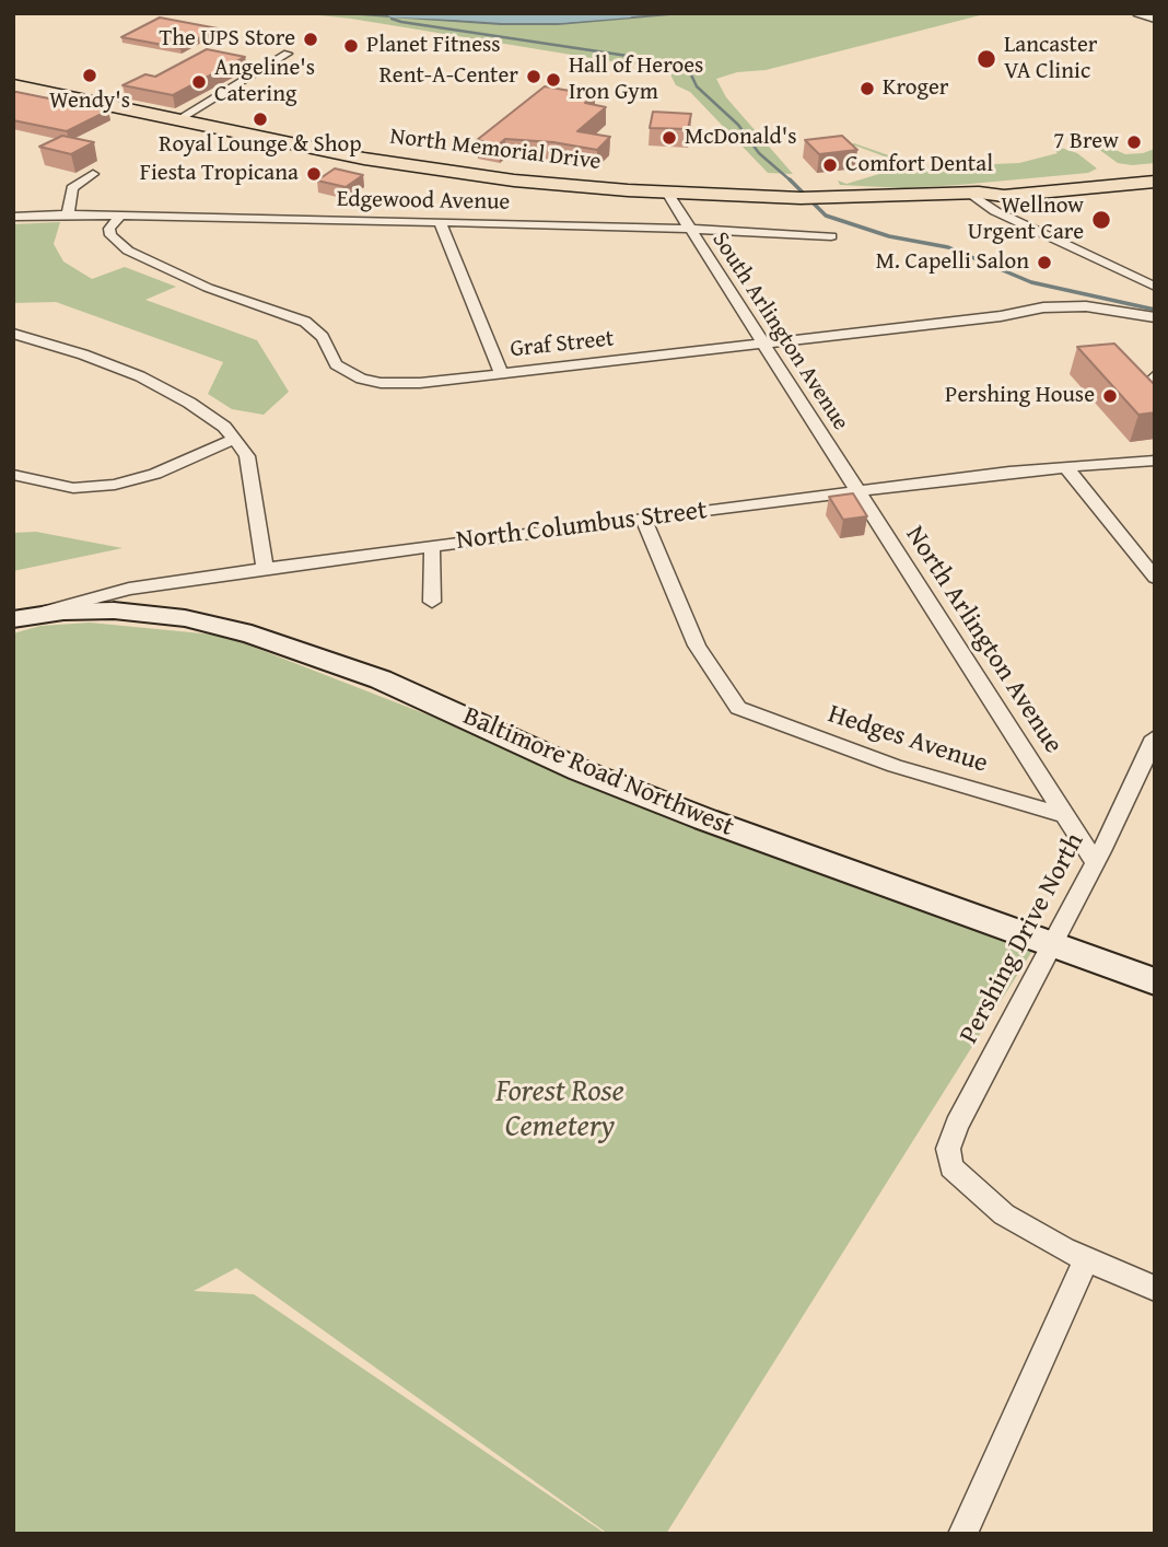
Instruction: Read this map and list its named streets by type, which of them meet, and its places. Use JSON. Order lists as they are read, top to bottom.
{
  "streets": {
    "main road": ["North Memorial Drive", "Baltimore Road Northwest"],
    "street": [
      "Edgewood Avenue",
      "South Arlington Avenue",
      "Graf Street",
      "North Columbus Street",
      "North Arlington Avenue",
      "Hedges Avenue",
      "Pershing Drive North"
    ]
  },
  "crossings": [
    ["North Memorial Drive", "South Arlington Avenue"],
    ["Edgewood Avenue", "South Arlington Avenue"],
    ["Edgewood Avenue", "Graf Street"],
    ["South Arlington Avenue", "Graf Street"],
    ["South Arlington Avenue", "North Columbus Street"],
    ["South Arlington Avenue", "North Arlington Avenue"],
    ["North Columbus Street", "North Arlington Avenue"],
    ["North Columbus Street", "Hedges Avenue"],
    ["North Columbus Street", "Baltimore Road Northwest"],
    ["North Arlington Avenue", "Hedges Avenue"],
    ["North Arlington Avenue", "Pershing Drive North"],
    ["Baltimore Road Northwest", "Pershing Drive North"]
  ],
  "parks": ["Forest Rose Cemetery"],
  "places": [
    "The UPS Store",
    "Planet Fitness",
    "Lancaster VA Clinic",
    "Wendy's",
    "Rent-A-Center",
    "Hall of Heroes Iron Gym",
    "Angeline's Catering",
    "Kroger",
    "Royal Lounge & Shop",
    "McDonald's",
    "7 Brew",
    "Comfort Dental",
    "Fiesta Tropicana",
    "Wellnow Urgent Care",
    "M. Capelli Salon",
    "Pershing House"
  ]
}
